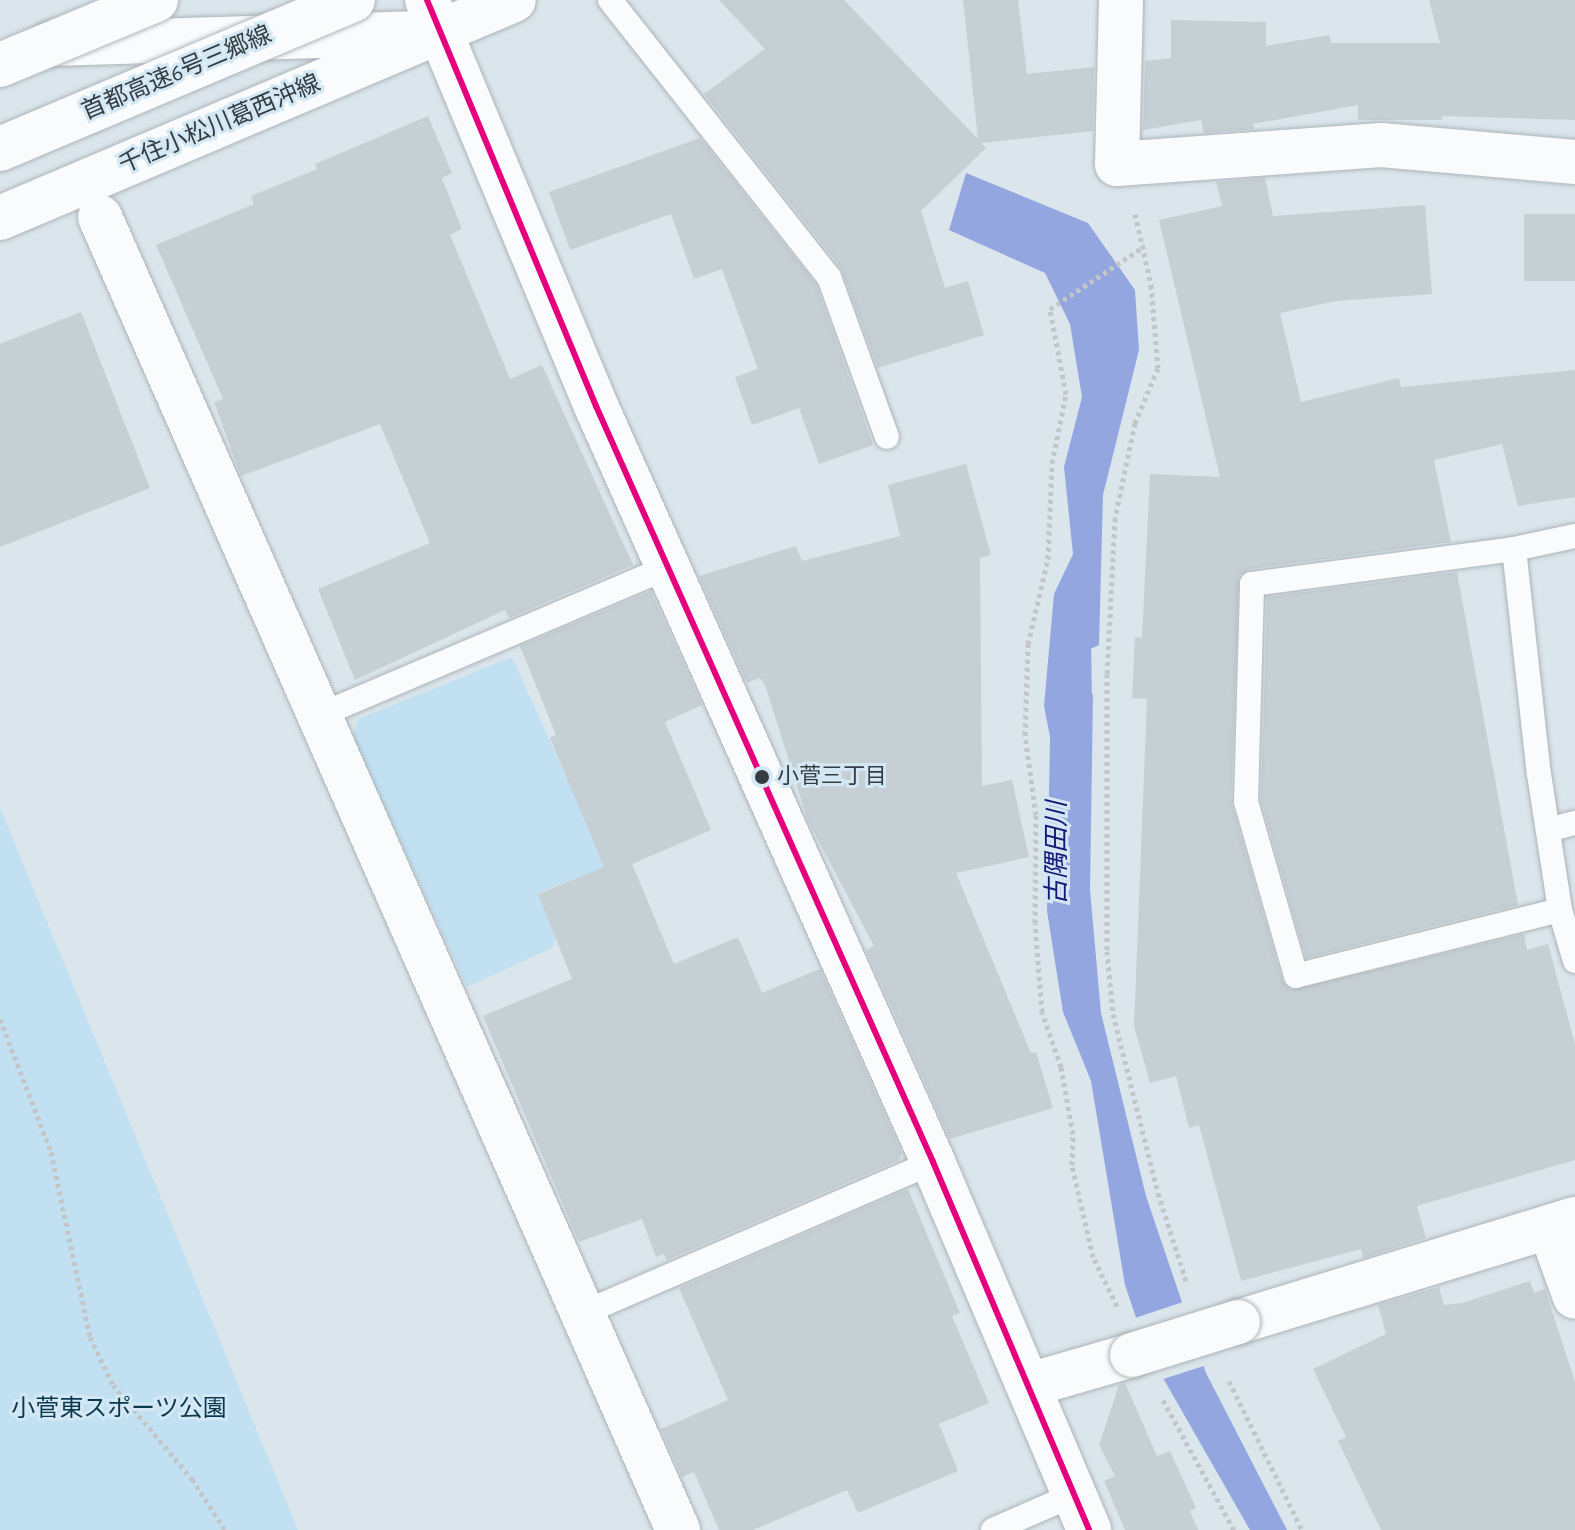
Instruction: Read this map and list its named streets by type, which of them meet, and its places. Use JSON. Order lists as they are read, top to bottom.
{
  "streets": {
    "main road": ["首都高速6号三郷線", "千住小松川葛西沖線"]
  },
  "water": ["古隅田川"],
  "parks": ["小菅東スポーツ公園"],
  "places": ["小菅三丁目"]
}
